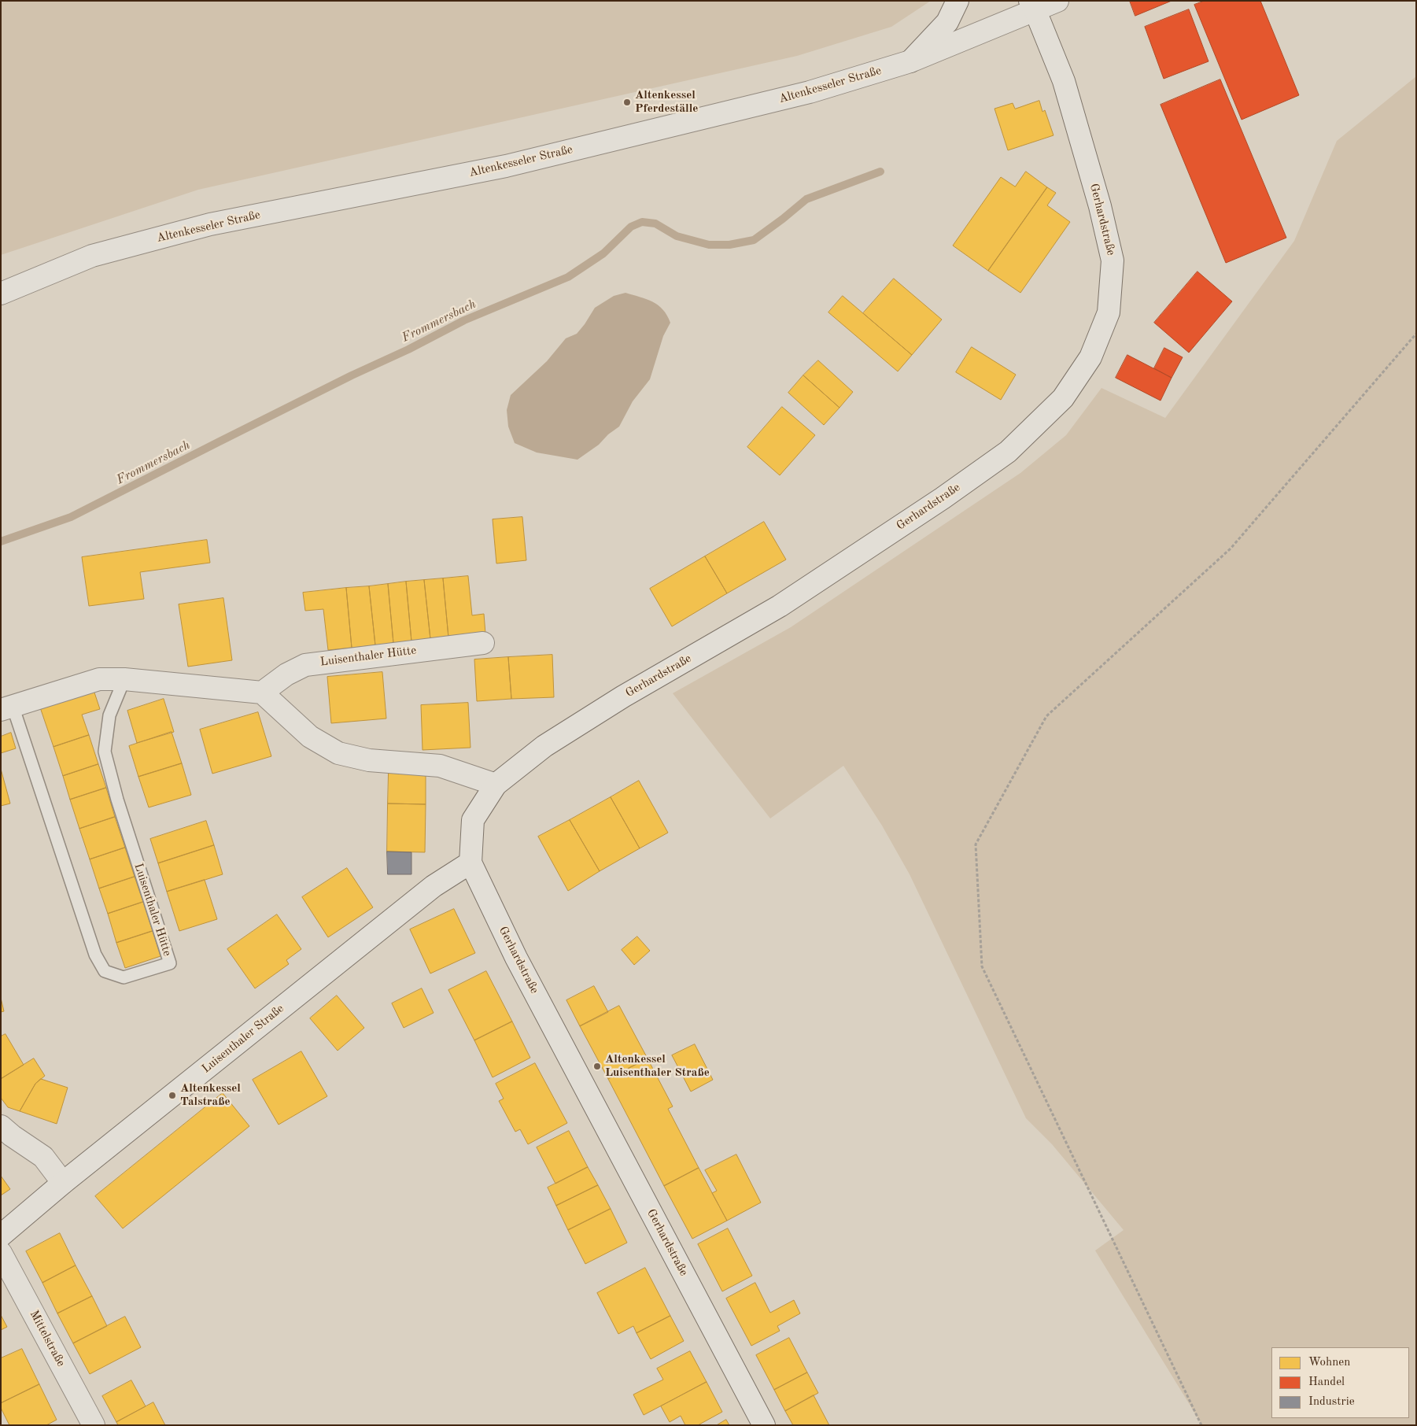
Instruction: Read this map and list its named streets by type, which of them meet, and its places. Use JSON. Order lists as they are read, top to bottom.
{
  "streets": {
    "street": [
      "Altenkesseler Straße",
      "Gerhardstraße",
      "Luisenthaler Hütte",
      "Luisenthaler Straße",
      "Mittelstraße"
    ]
  },
  "crossings": [
    ["Altenkesseler Straße", "Gerhardstraße"],
    ["Gerhardstraße", "Luisenthaler Straße"]
  ],
  "water": ["Frommersbach"],
  "places": ["Altenkessel Pferdeställe", "Altenkessel Luisenthaler Straße", "Altenkessel Talstraße"],
  "legend": ["Wohnen", "Handel", "Industrie"]
}
